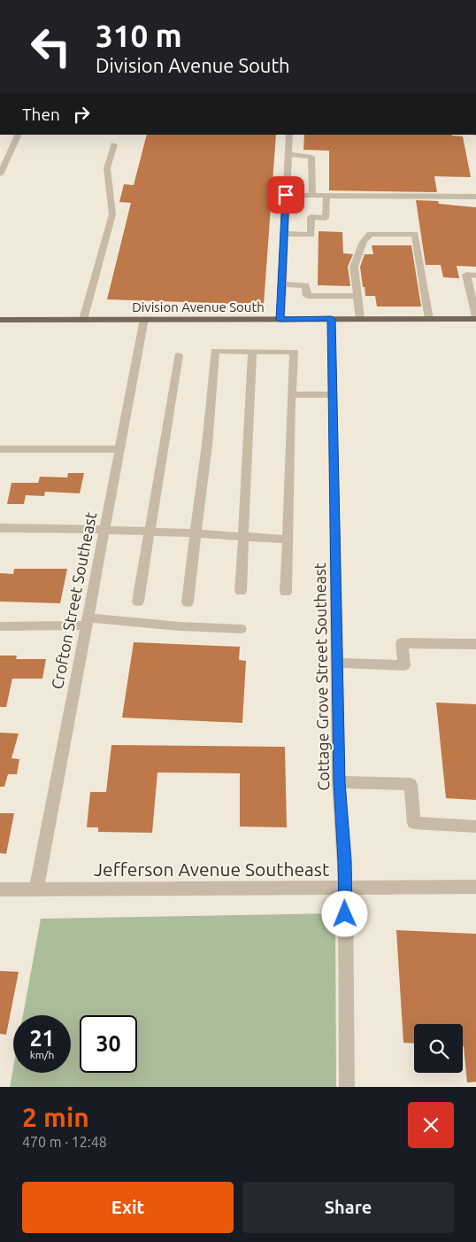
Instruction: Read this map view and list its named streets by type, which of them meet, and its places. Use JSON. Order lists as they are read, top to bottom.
{
  "streets": {
    "main road": ["Division Avenue South"],
    "street": ["Crofton Street Southeast", "Cottage Grove Street Southeast", "Jefferson Avenue Southeast"]
  },
  "crossings": [
    ["Division Avenue South", "Crofton Street Southeast"],
    ["Division Avenue South", "Cottage Grove Street Southeast"],
    ["Crofton Street Southeast", "Jefferson Avenue Southeast"],
    ["Cottage Grove Street Southeast", "Jefferson Avenue Southeast"]
  ],
  "page": {
    "turn": ["310 m", "Division Avenue South"],
    "then": "Then",
    "speed": "21 km/h",
    "limit": "30",
    "heading": ["2 min", "470 m · 12:48"],
    "buttons": ["Exit", "Share"]
  }
}
